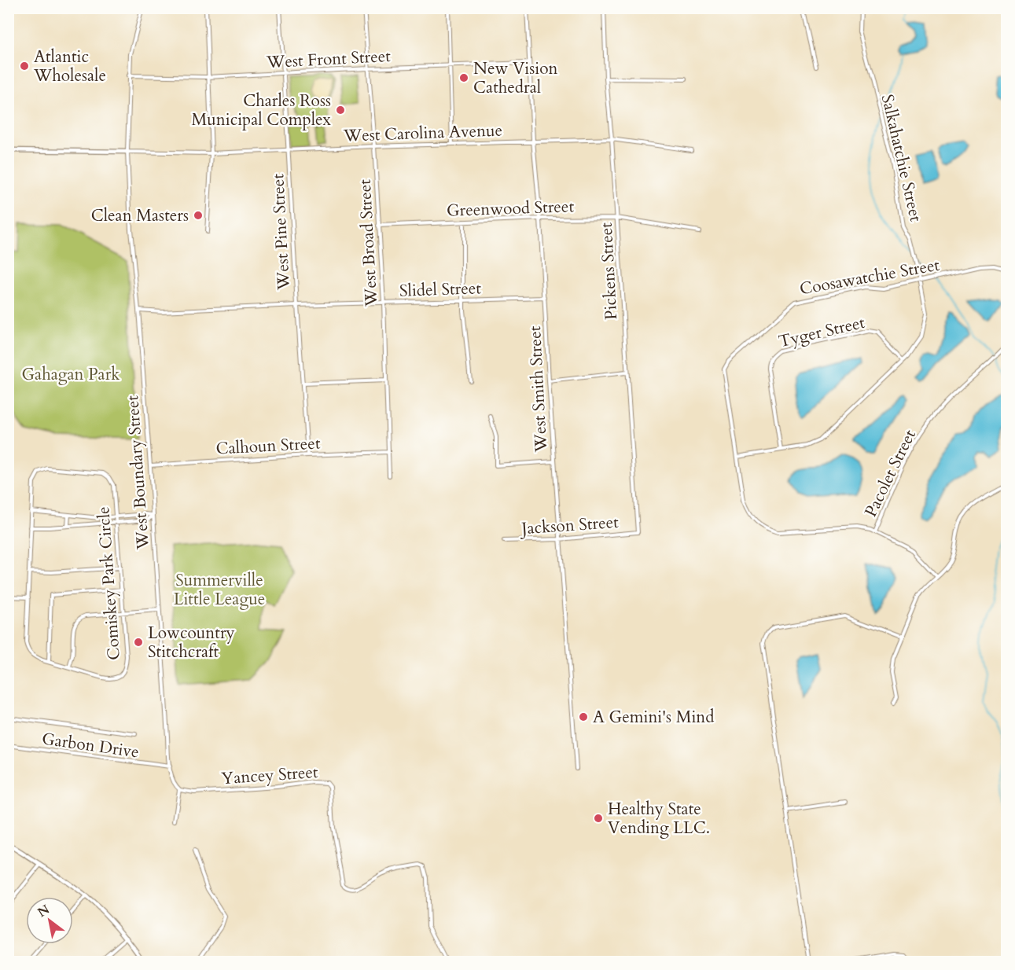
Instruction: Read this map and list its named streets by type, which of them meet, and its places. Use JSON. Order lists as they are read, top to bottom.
{
  "streets": {
    "street": [
      "West Front Street",
      "West Carolina Avenue",
      "Salkahatchie Street",
      "Greenwood Street",
      "West Pine Street",
      "West Broad Street",
      "Pickens Street",
      "Coosawatchie Street",
      "Slidel Street",
      "Tyger Street",
      "West Smith Street",
      "Calhoun Street",
      "West Boundary Street",
      "Pacolet Street",
      "Jackson Street",
      "Comiskey Park Circle",
      "Garbon Drive",
      "Yancey Street"
    ]
  },
  "crossings": [
    ["West Front Street", "West Pine Street"],
    ["West Front Street", "West Broad Street"],
    ["West Front Street", "West Smith Street"],
    ["West Front Street", "West Boundary Street"],
    ["West Carolina Avenue", "West Pine Street"],
    ["West Carolina Avenue", "West Broad Street"],
    ["West Carolina Avenue", "Pickens Street"],
    ["West Carolina Avenue", "West Smith Street"],
    ["West Carolina Avenue", "West Boundary Street"],
    ["Salkahatchie Street", "Coosawatchie Street"],
    ["Salkahatchie Street", "Tyger Street"],
    ["Greenwood Street", "West Broad Street"],
    ["Greenwood Street", "Pickens Street"],
    ["Greenwood Street", "West Smith Street"],
    ["West Pine Street", "Slidel Street"],
    ["West Pine Street", "Calhoun Street"],
    ["West Broad Street", "Slidel Street"],
    ["West Broad Street", "Calhoun Street"],
    ["Pickens Street", "Jackson Street"],
    ["Coosawatchie Street", "Pacolet Street"],
    ["Slidel Street", "West Smith Street"],
    ["Slidel Street", "West Boundary Street"],
    ["West Smith Street", "Jackson Street"],
    ["Calhoun Street", "West Boundary Street"],
    ["West Boundary Street", "Garbon Drive"],
    ["West Boundary Street", "Yancey Street"]
  ],
  "parks": ["Gahagan Park", "Summerville Little League"],
  "places": [
    "Atlantic Wholesale",
    "New Vision Cathedral",
    "Charles Ross Municipal Complex",
    "Clean Masters",
    "Lowcountry Stitchcraft",
    "A Gemini's Mind",
    "Healthy State Vending LLC."
  ],
  "north": "top left"
}
